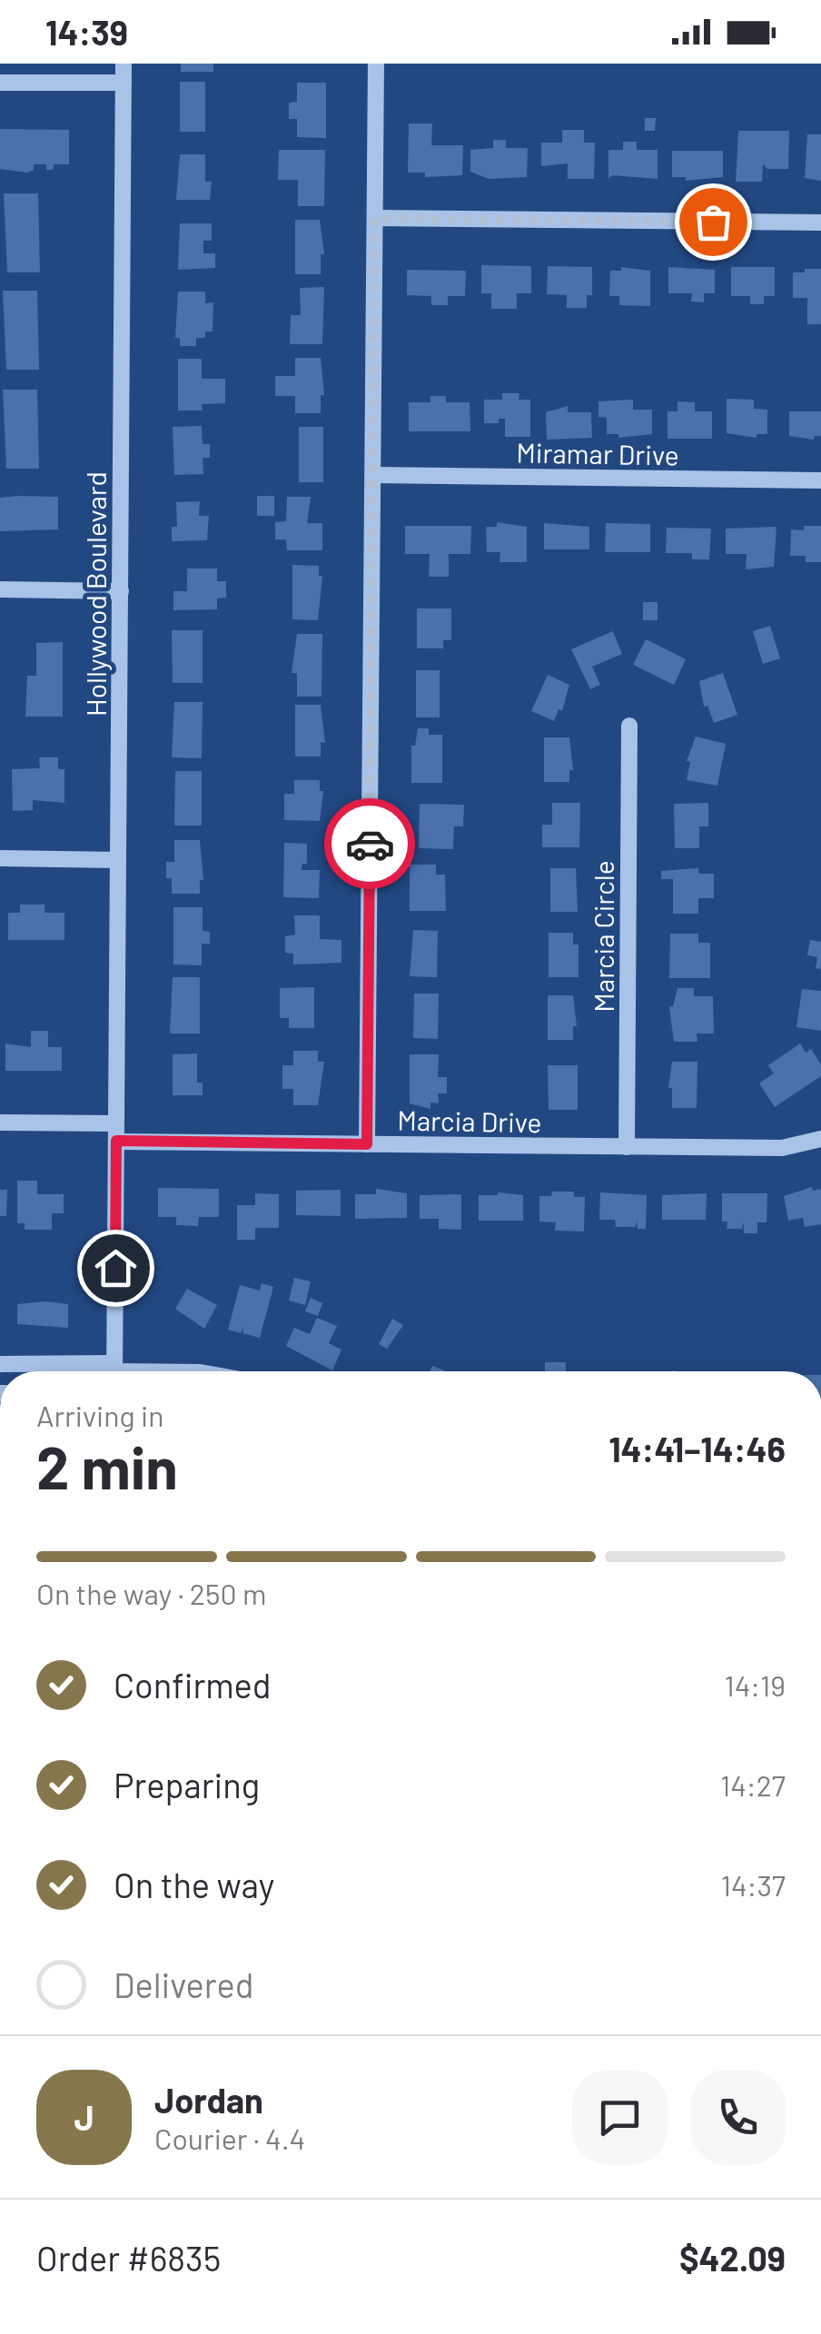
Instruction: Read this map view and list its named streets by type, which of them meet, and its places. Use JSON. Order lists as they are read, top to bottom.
{
  "streets": {
    "street": [
      "Miramar Drive",
      "Hollywood Boulevard",
      "Marcia Circle",
      "Marcia Drive"
    ]
  },
  "crossings": [
    ["Hollywood Boulevard", "Marcia Drive"],
    ["Marcia Circle", "Marcia Drive"]
  ],
  "page": {
    "status": "14:39",
    "heading": ["2 min", "Arriving in", "14:41–14:46"],
    "panel": [
      "Jordan",
      "Courier · 4.4",
      "Order #6835",
      "$42.09"
    ],
    "bar": "On the way · 250 m",
    "list": [
      ["Confirmed", "14:19"],
      ["Preparing", "14:27"],
      ["On the way", "14:37"],
      "Delivered"
    ],
    "round": "J"
  }
}
